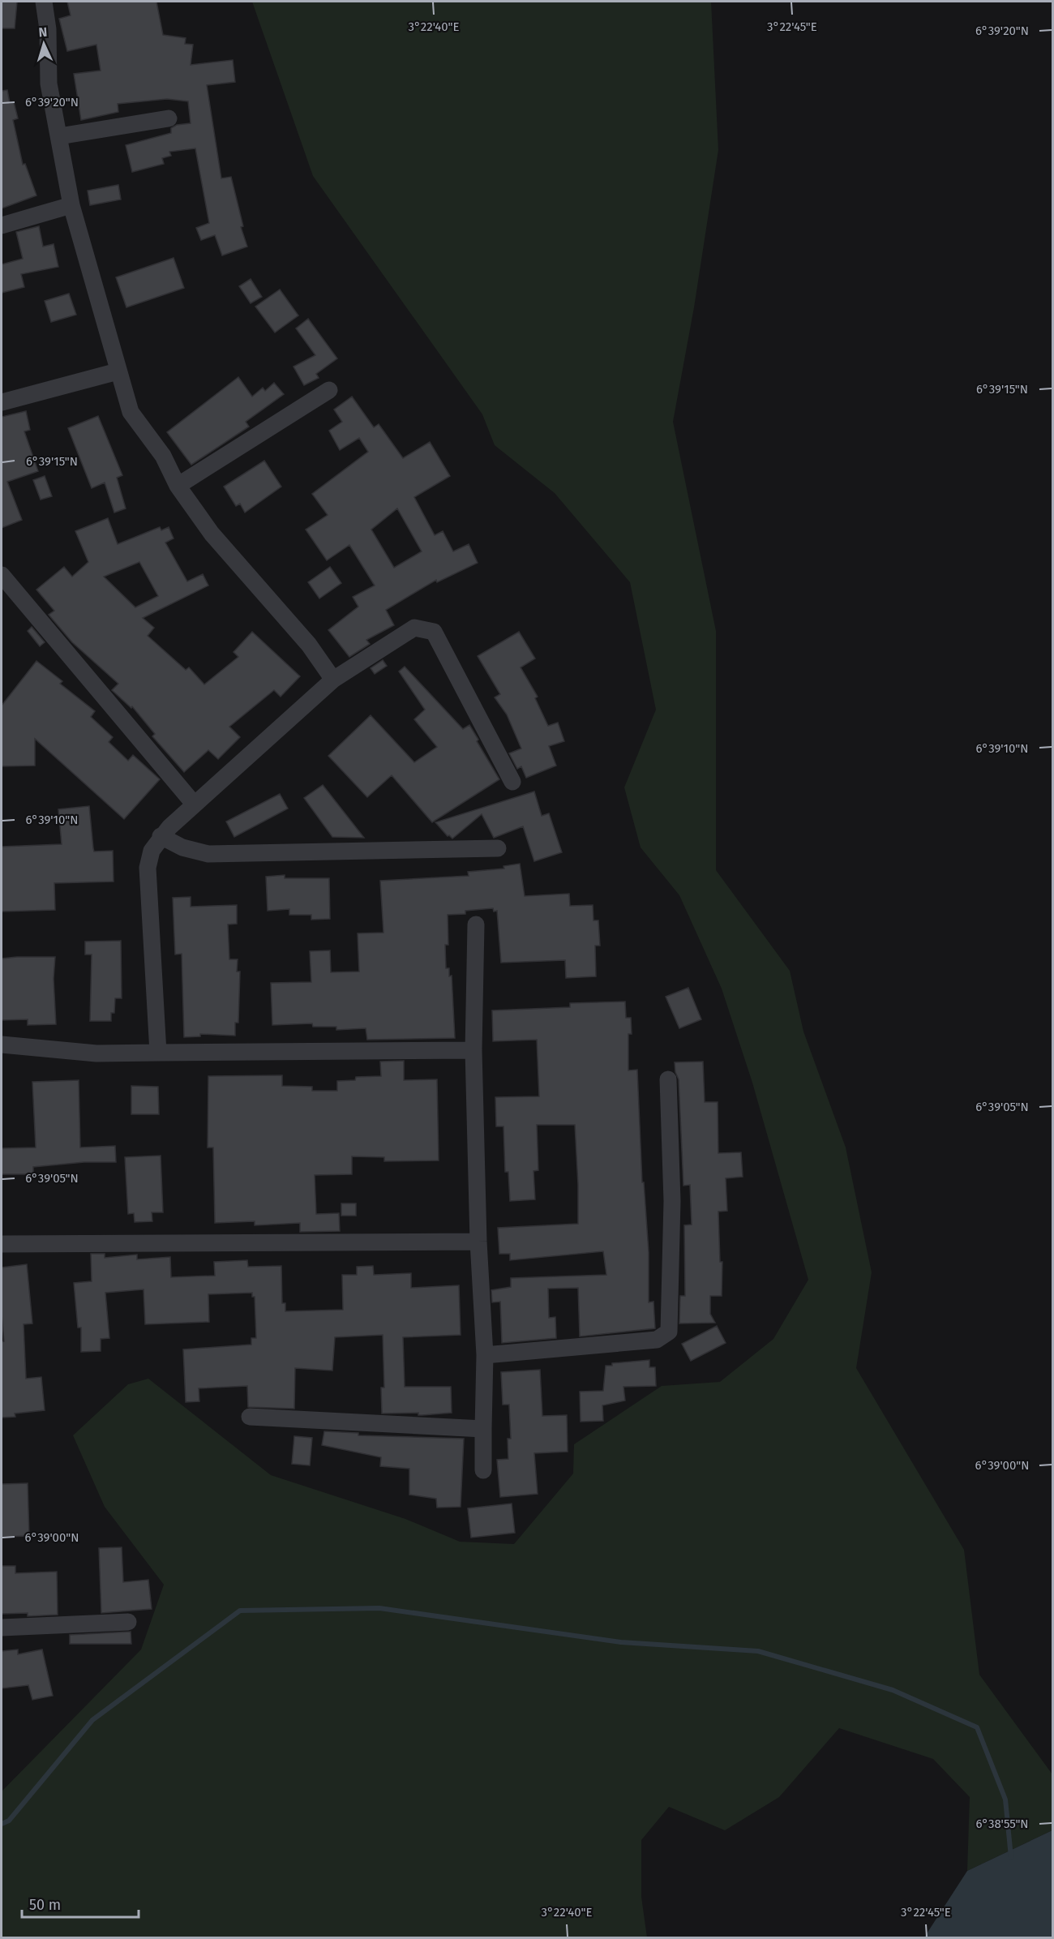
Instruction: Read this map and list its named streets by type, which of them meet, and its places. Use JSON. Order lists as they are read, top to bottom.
{
  "scale_bar": "50 m",
  "north": "top",
  "coordinates": [
    "3°22'40\"E",
    "3°22'45\"E",
    "6°39'20\"N",
    "6°39'15\"N",
    "6°39'10\"N",
    "6°39'05\"N",
    "6°39'00\"N",
    "6°38'55\"N"
  ]
}
